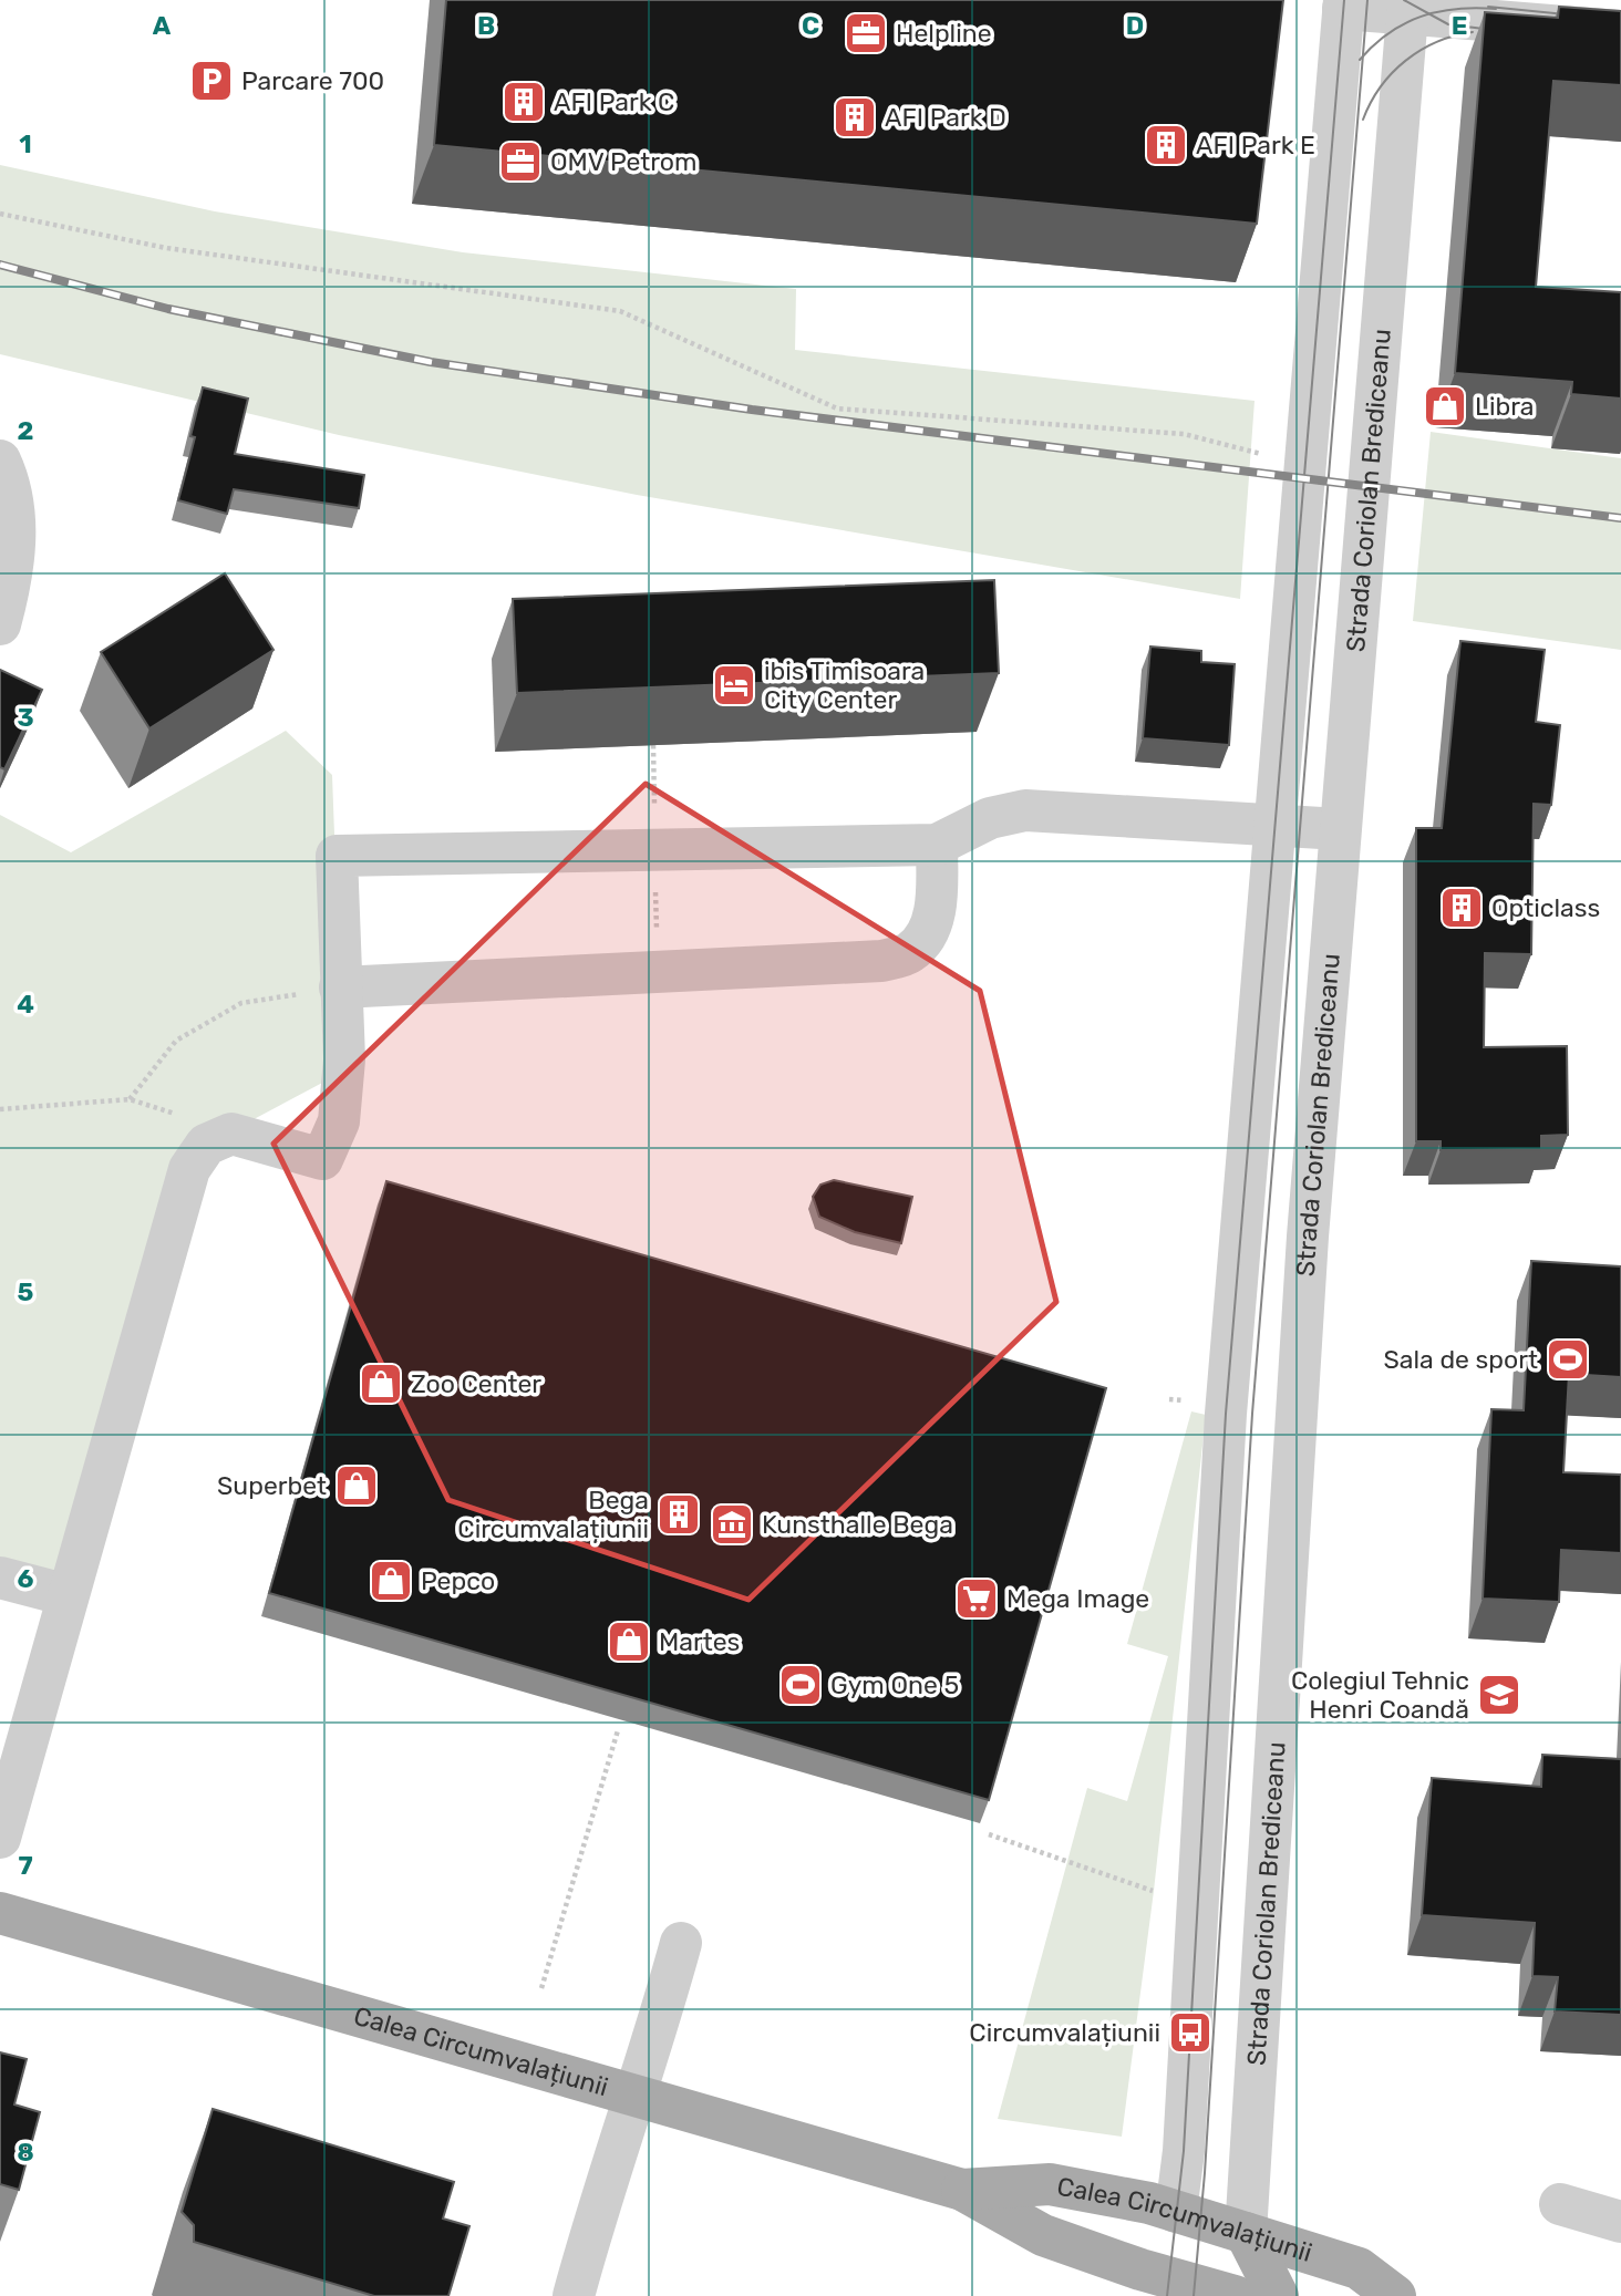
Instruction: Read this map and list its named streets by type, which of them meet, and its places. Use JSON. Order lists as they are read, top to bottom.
{
  "streets": {
    "main road": ["Calea Circumvalațiunii"],
    "street": ["Strada Coriolan Brediceanu"]
  },
  "crossings": [
    ["Strada Coriolan Brediceanu", "Calea Circumvalațiunii"]
  ],
  "places": {
    "office": ["Helpline", "OMV Petrom"],
    "parking": ["Parcare 700"],
    "building": [
      "AFI Park C",
      "AFI Park D",
      "AFI Park E",
      "Opticlass",
      "Bega Circumvalațiunii"
    ],
    "shop": [
      "Libra",
      "Zoo Center",
      "Superbet",
      "Pepco",
      "Martes"
    ],
    "hotel": ["ibis Timisoara City Center"],
    "sports": ["Sala de sport", "Gym One 5"],
    "museum": ["Kunsthalle Bega"],
    "supermarket": ["Mega Image"],
    "school or university": ["Colegiul Tehnic Henri Coandă"],
    "bus stop": ["Circumvalațiunii"]
  },
  "grid": {
    "columns": [
      "A",
      "B",
      "C",
      "D",
      "E"
    ],
    "rows": [
      "1",
      "2",
      "3",
      "4",
      "5",
      "6",
      "7",
      "8"
    ]
  }
}
